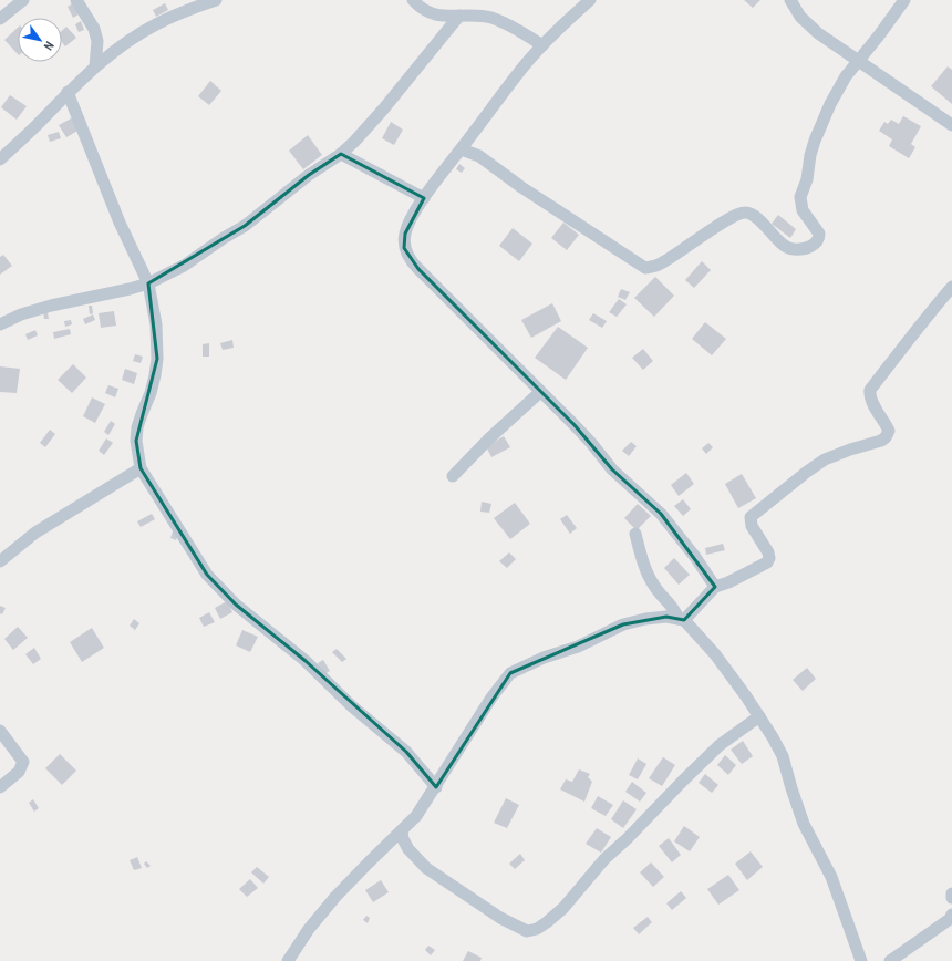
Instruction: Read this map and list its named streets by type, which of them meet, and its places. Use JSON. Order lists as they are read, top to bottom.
{
  "north": "bottom right"
}
